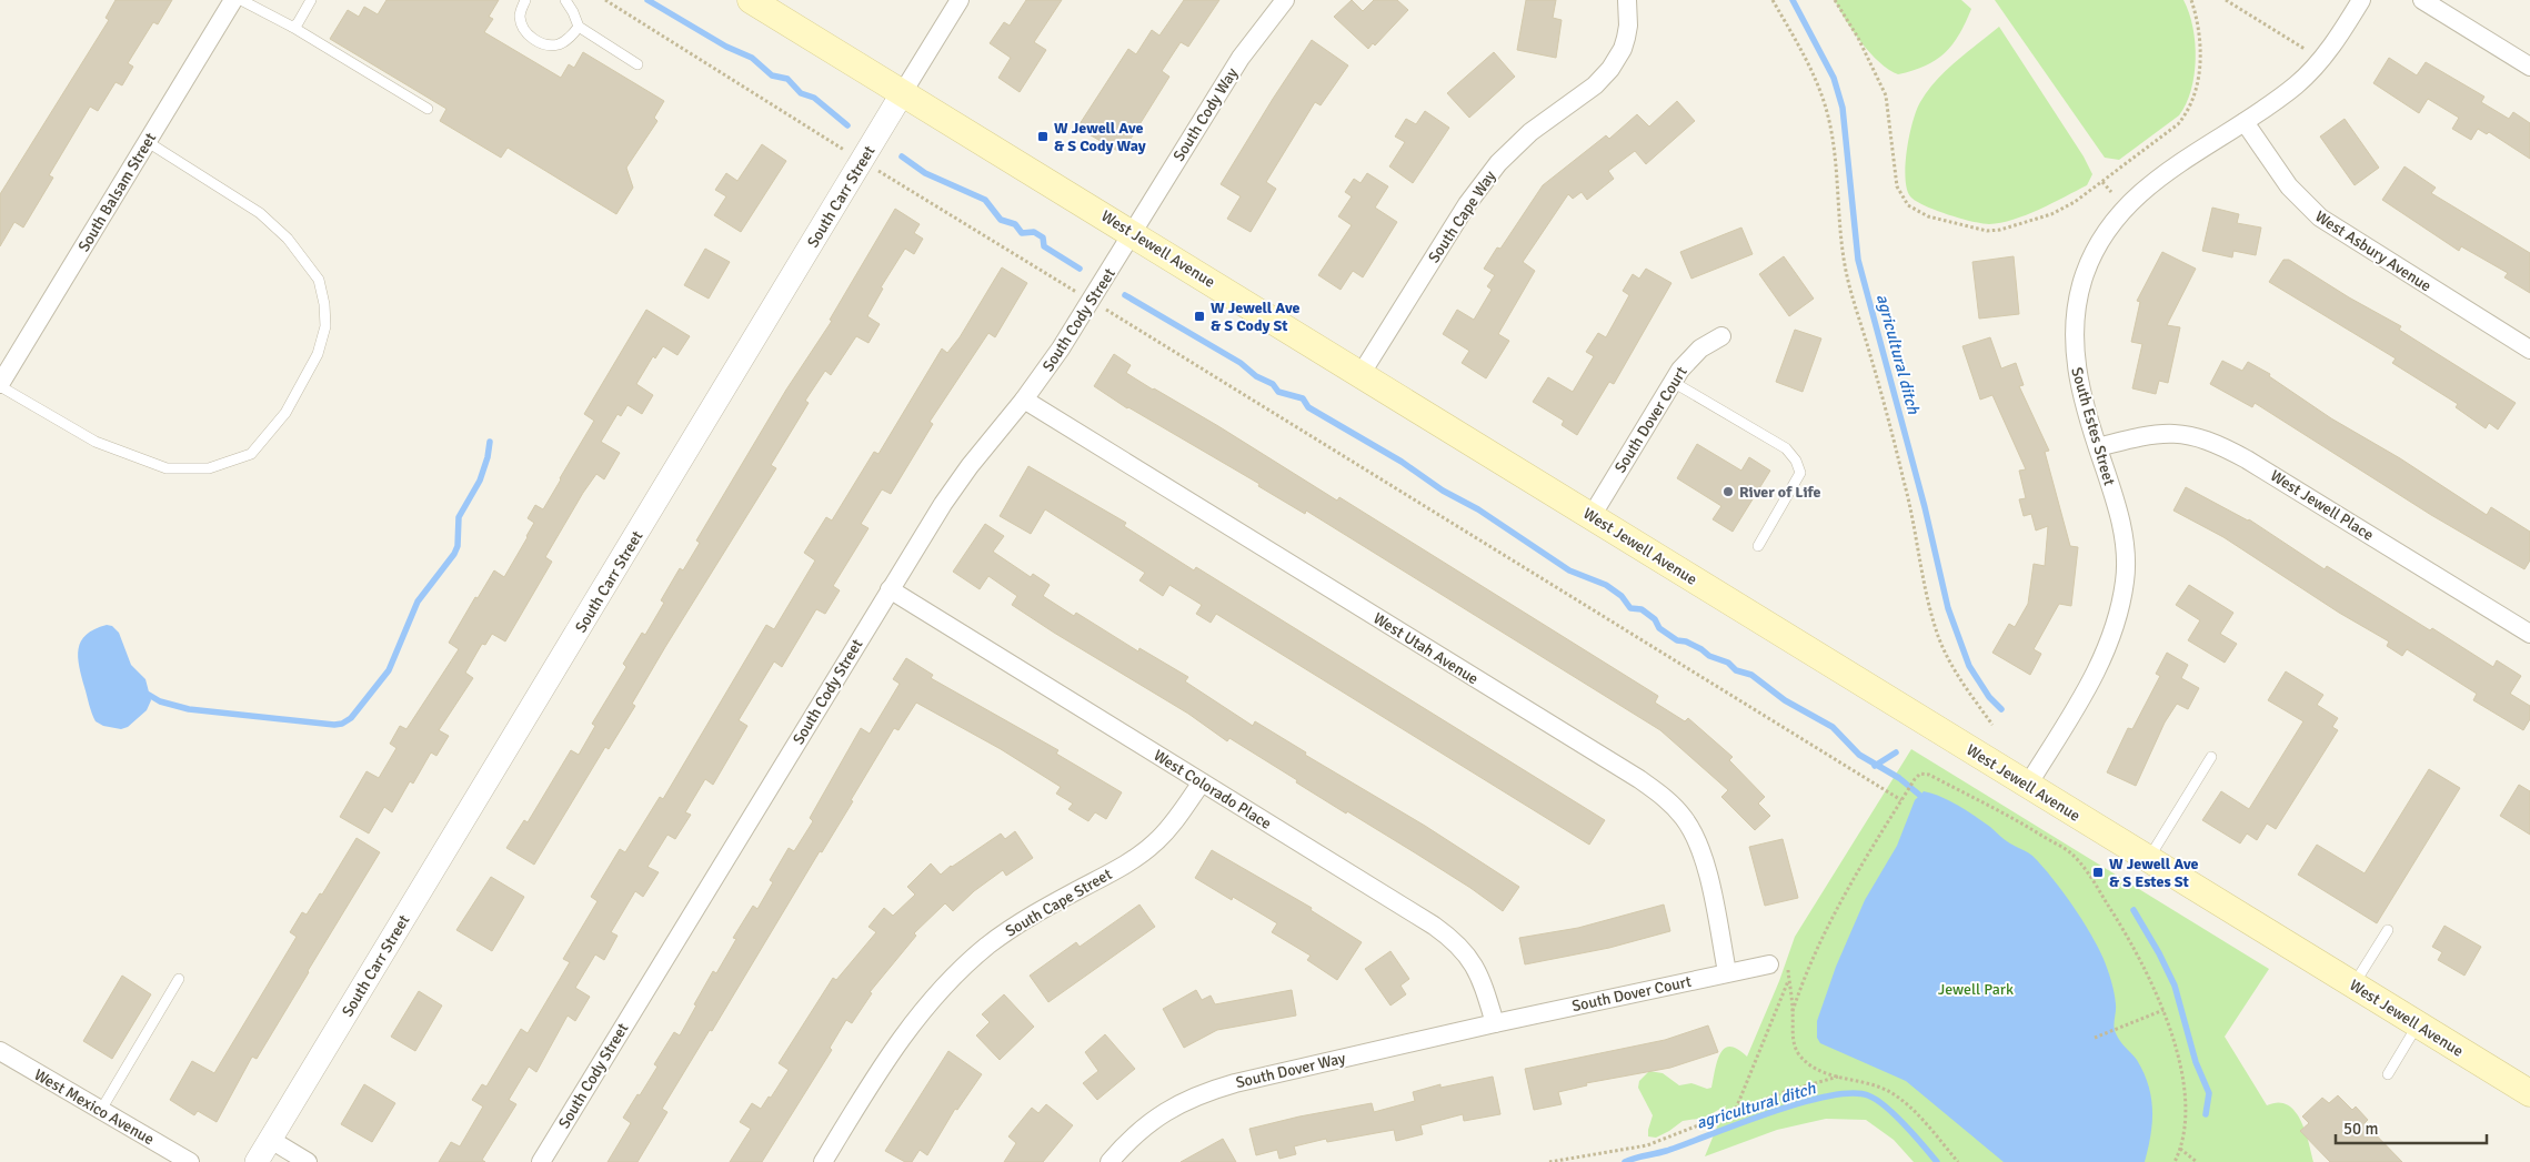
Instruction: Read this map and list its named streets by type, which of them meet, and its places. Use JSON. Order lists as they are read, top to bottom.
{
  "streets": {
    "main road": ["West Jewell Avenue"],
    "street": [
      "South Cody Way",
      "South Balsam Street",
      "South Carr Street",
      "South Cape Way",
      "West Asbury Avenue",
      "South Cody Street",
      "South Dover Court",
      "South Estes Street",
      "West Jewell Place",
      "West Utah Avenue",
      "West Colorado Place",
      "South Cape Street",
      "South Dover Way",
      "West Mexico Avenue"
    ]
  },
  "crossings": [
    ["South Cody Way", "West Jewell Avenue"],
    ["South Cody Way", "South Cody Street"],
    ["South Carr Street", "West Jewell Avenue"],
    ["South Cape Way", "West Jewell Avenue"],
    ["West Jewell Avenue", "South Cody Street"],
    ["West Jewell Avenue", "South Dover Court"],
    ["West Jewell Avenue", "South Estes Street"],
    ["West Asbury Avenue", "South Estes Street"],
    ["South Cody Street", "West Utah Avenue"],
    ["South Cody Street", "West Colorado Place"],
    ["South Dover Court", "West Utah Avenue"],
    ["South Dover Court", "West Colorado Place"],
    ["South Dover Court", "South Dover Way"],
    ["South Estes Street", "West Jewell Place"],
    ["West Colorado Place", "South Cape Street"],
    ["West Colorado Place", "South Dover Way"]
  ],
  "water": ["agricultural ditch"],
  "parks": ["Jewell Park"],
  "places": {
    "transit": ["W Jewell Ave & S Cody Way", "W Jewell Ave & S Cody St", "W Jewell Ave & S Estes St"],
    "other": ["River of Life"]
  },
  "scale_bar": "50 m"
}
